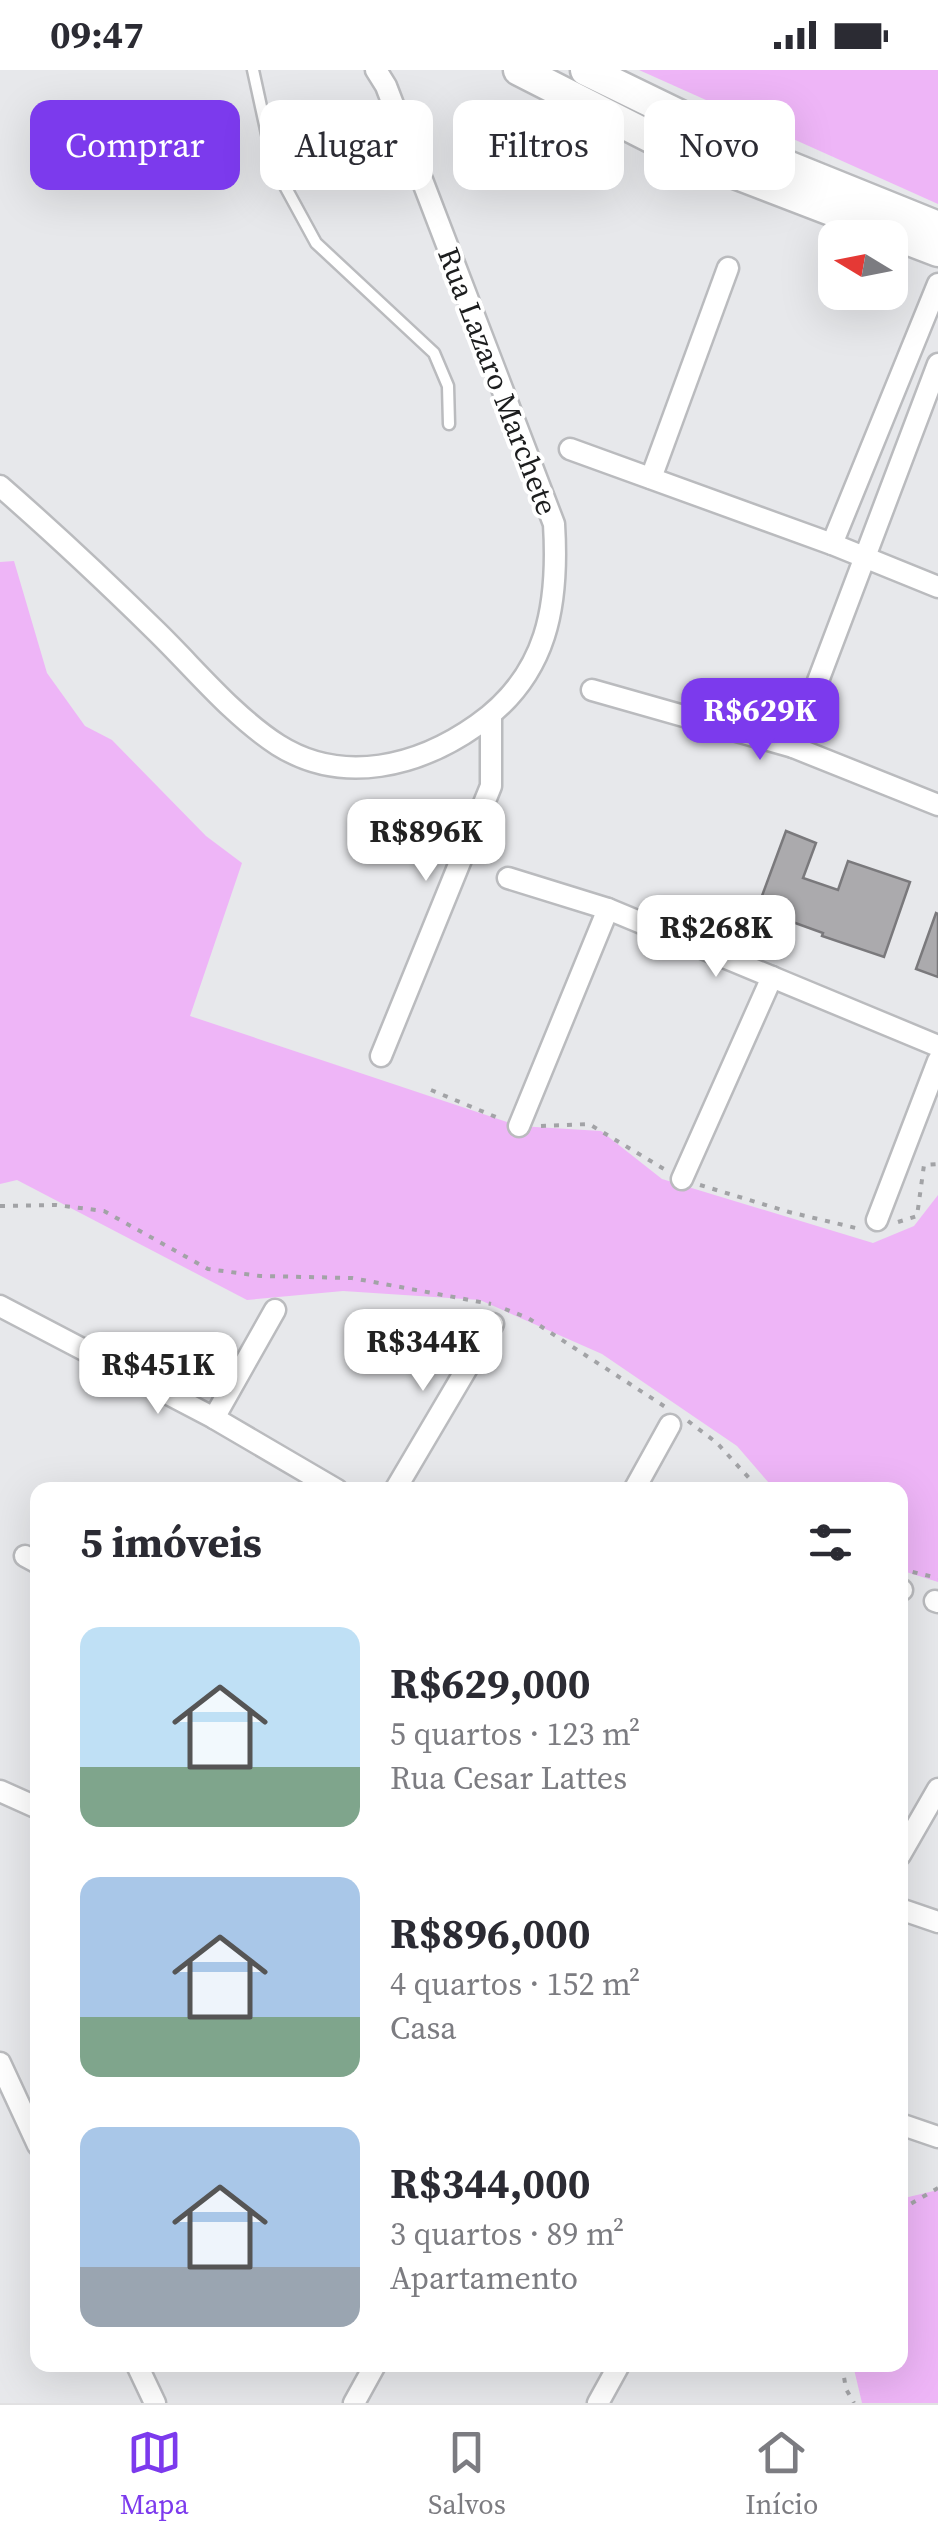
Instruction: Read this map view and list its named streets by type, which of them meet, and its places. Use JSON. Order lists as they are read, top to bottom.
{
  "streets": {
    "street": ["Rua Lazaro Marchete"]
  },
  "north": "left",
  "page": {
    "status": "09:47",
    "chip": [
      "Comprar",
      "Alugar",
      "Filtros",
      "Novo"
    ],
    "price": [
      "R$629K",
      "R$896K",
      "R$268K",
      "R$344K",
      "R$451K"
    ],
    "heading": "5 imóveis",
    "list": [
      {
        "name": "R$629,000",
        "note": "5 quartos · 123 m² · Rua Cesar Lattes"
      },
      {
        "name": "R$896,000",
        "note": "4 quartos · 152 m² · Casa"
      },
      {
        "name": "R$344,000",
        "note": "3 quartos · 89 m² · Apartamento"
      }
    ],
    "tabs": ["Mapa", "Salvos", "Início"]
  }
}
